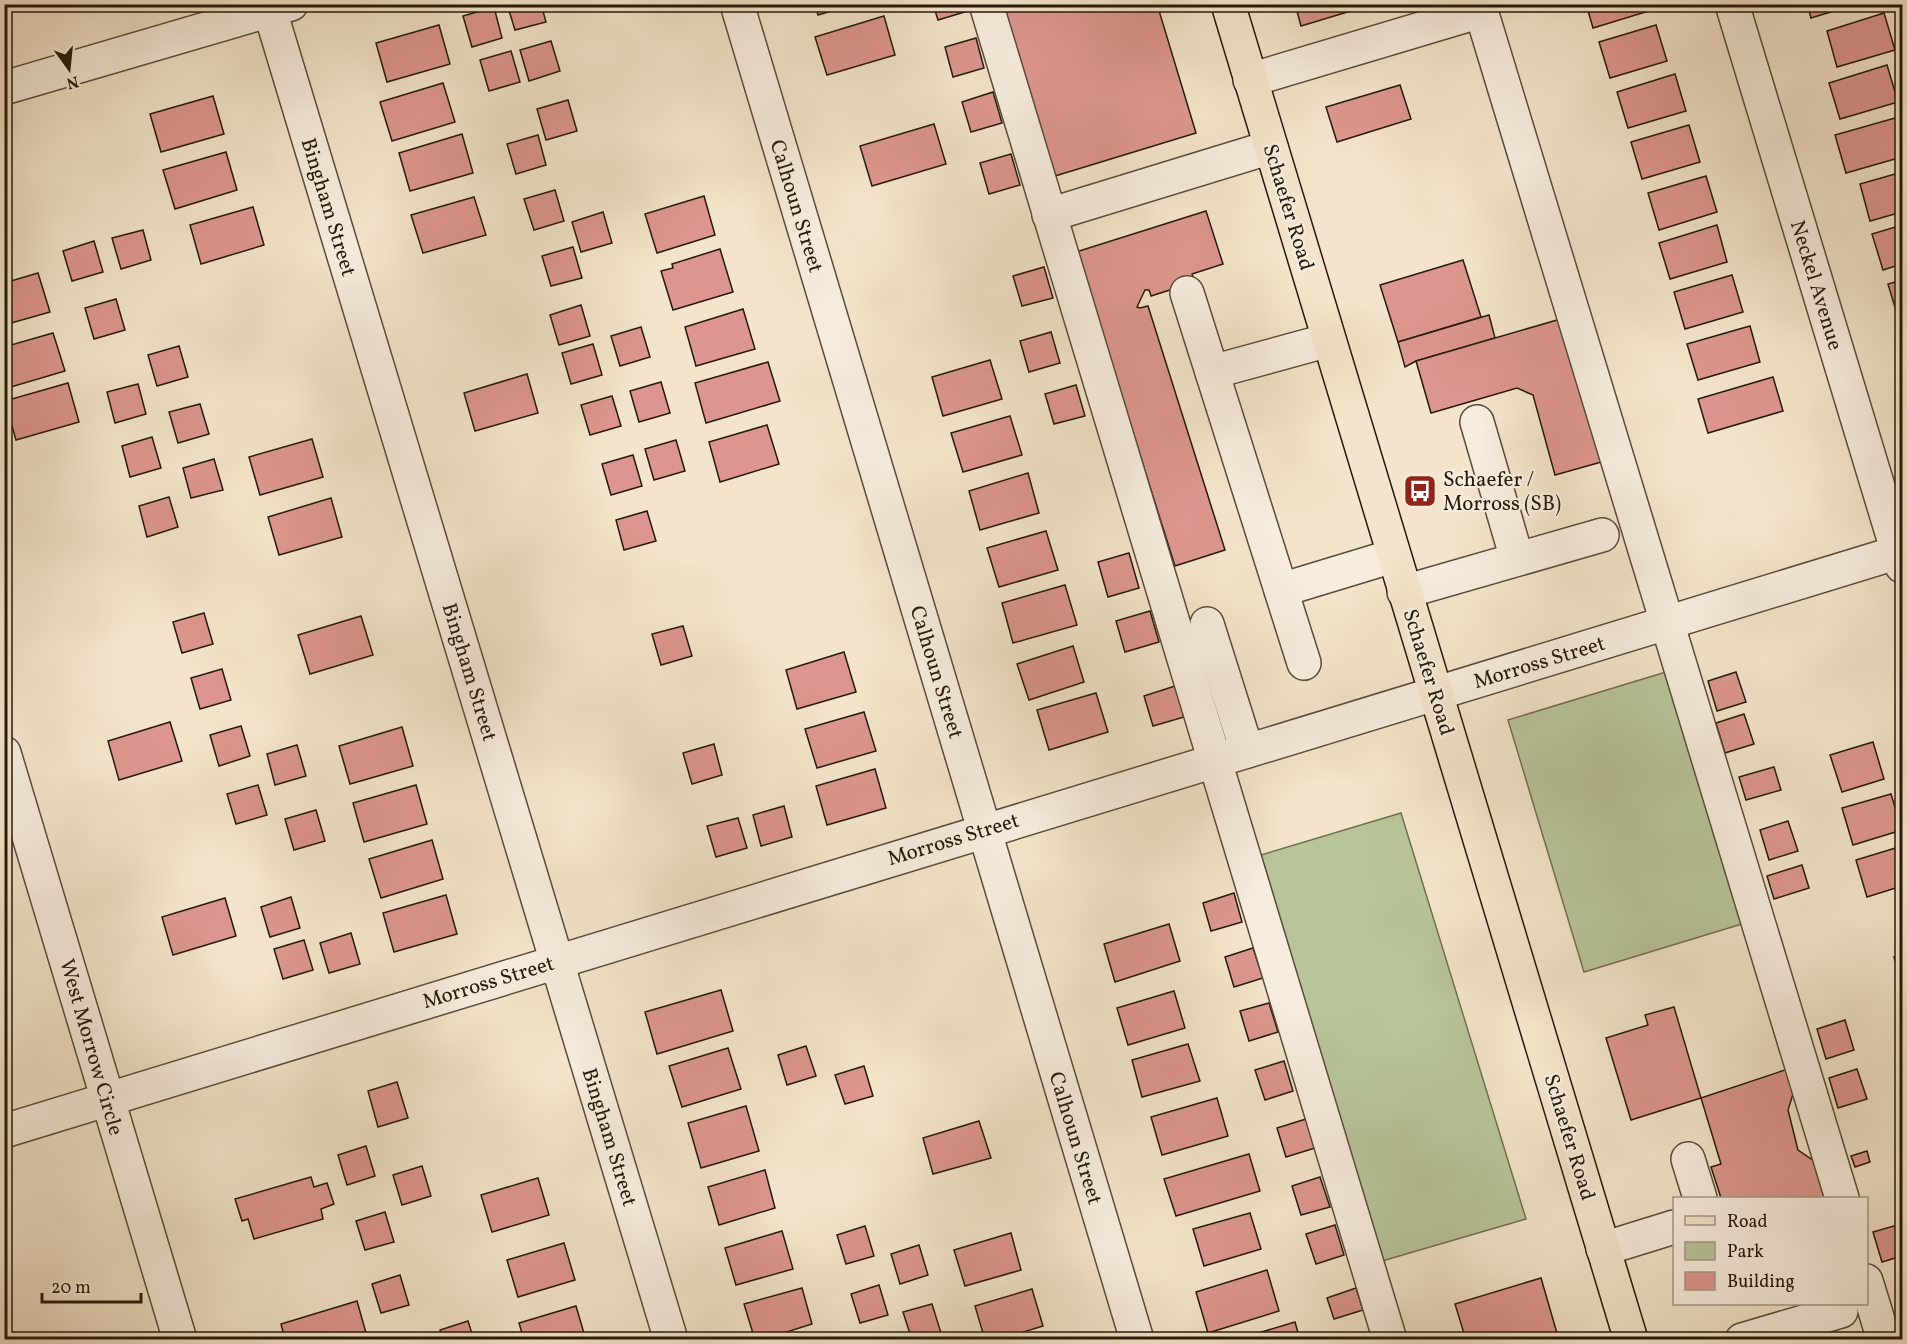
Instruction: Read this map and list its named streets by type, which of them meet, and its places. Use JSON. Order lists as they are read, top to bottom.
{
  "streets": {
    "main road": ["Schaefer Road"],
    "street": [
      "Calhoun Street",
      "Bingham Street",
      "Neckel Avenue",
      "Morross Street",
      "West Morrow Circle"
    ]
  },
  "crossings": [
    ["Calhoun Street", "Morross Street"],
    ["Bingham Street", "Morross Street"],
    ["Schaefer Road", "Morross Street"],
    ["Neckel Avenue", "Morross Street"],
    ["Morross Street", "West Morrow Circle"]
  ],
  "places": {
    "bus stop": ["Schaefer / Morross (SB)"]
  },
  "legend": ["Road", "Park", "Building"],
  "scale_bar": "20 m",
  "north": "bottom"
}
